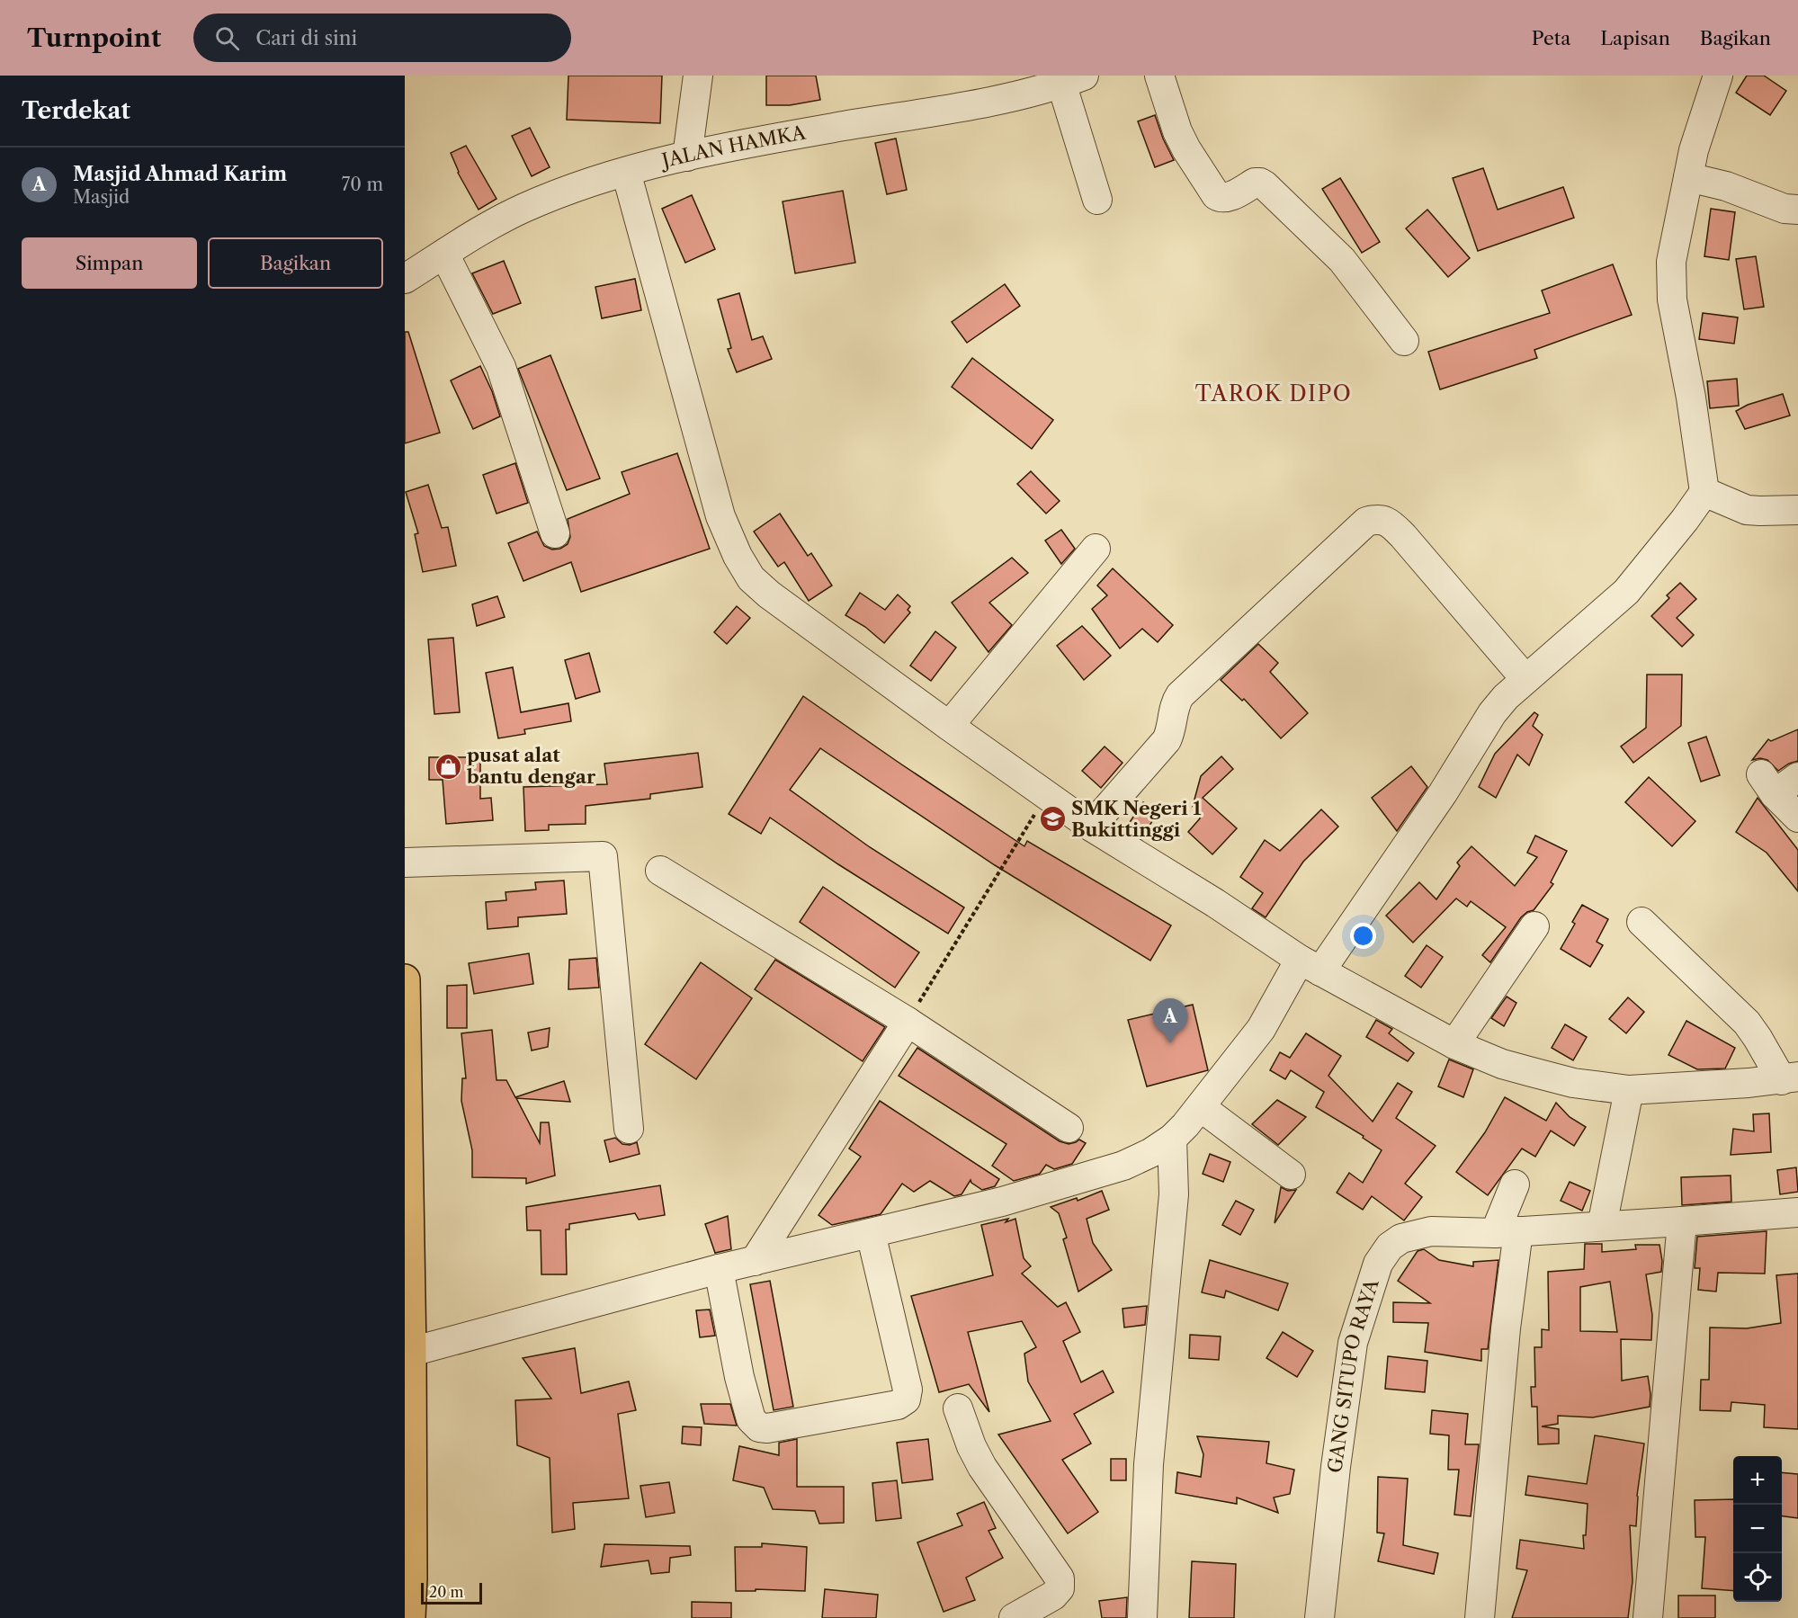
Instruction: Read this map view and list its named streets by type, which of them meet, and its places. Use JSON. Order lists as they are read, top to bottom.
{
  "streets": {
    "street": ["JALAN HAMKA", "GANG SITUPO RAYA"]
  },
  "districts": ["TAROK DIPO"],
  "places": {
    "shop": ["pusat alat bantu dengar"],
    "school or university": ["SMK Negeri 1 Bukittinggi"]
  },
  "scale_bar": "20 m",
  "page": {
    "header": "Turnpoint",
    "search": "Cari di sini",
    "nav": ["Peta", "Lapisan", "Bagikan"],
    "heading": "Terdekat",
    "list": [
      {
        "mark": "A",
        "name": "Masjid Ahmad Karim",
        "note": "Masjid",
        "value": "70 m"
      }
    ],
    "buttons": ["Simpan", "Bagikan"],
    "pins": "A",
    "map_buttons": ["+", "−"],
    "scale": "20 m"
  }
}
